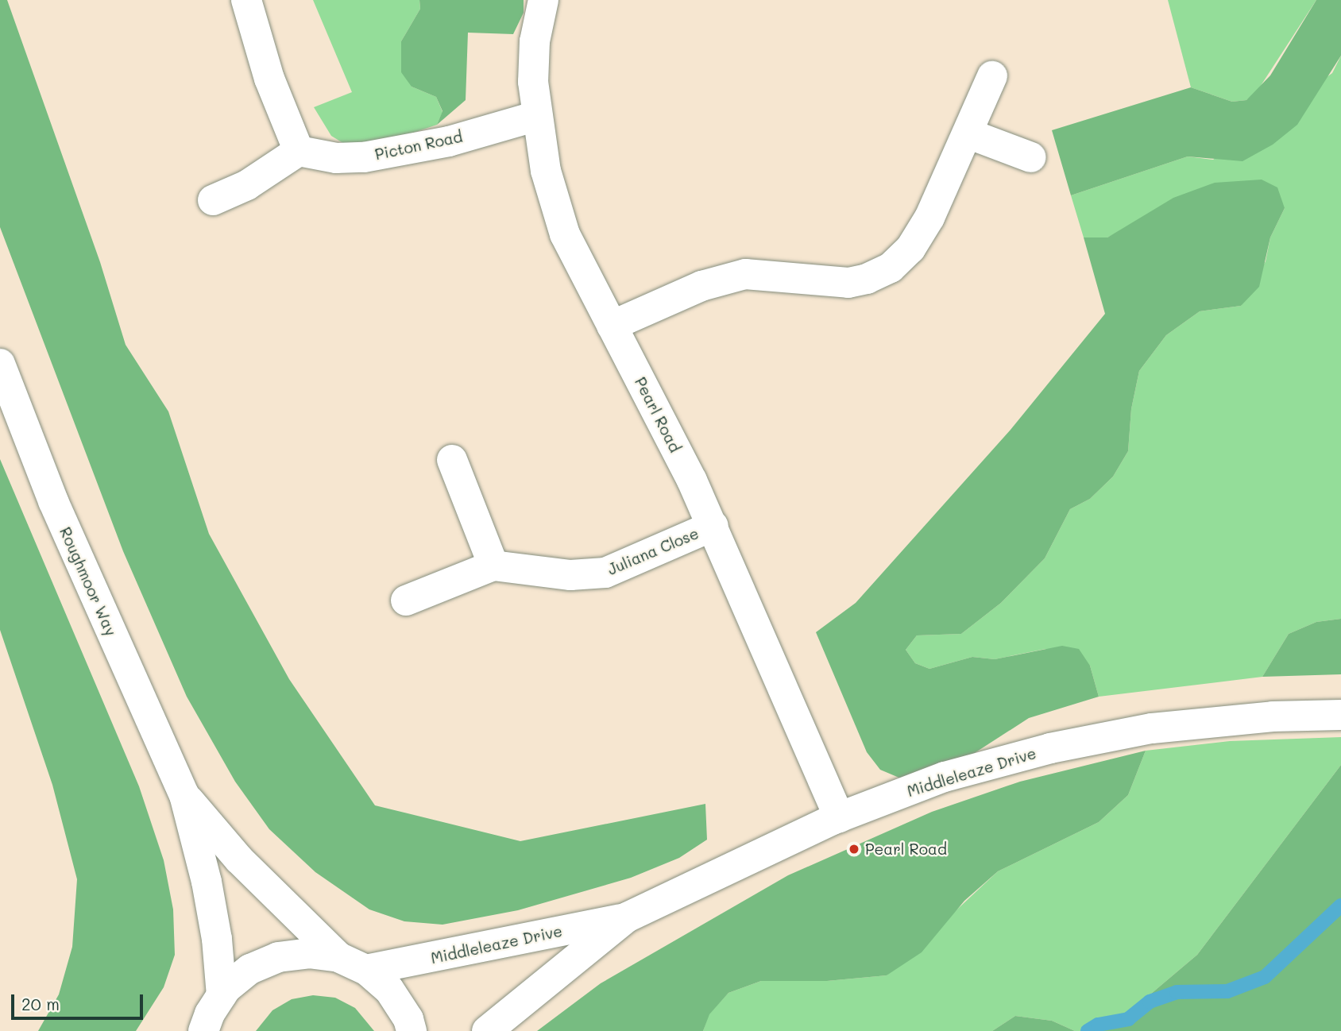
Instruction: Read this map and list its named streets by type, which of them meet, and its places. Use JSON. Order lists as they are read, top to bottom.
{
  "streets": {
    "street": [
      "Picton Road",
      "Pearl Road",
      "Juliana Close",
      "Roughmoor Way",
      "Middleleaze Drive"
    ]
  },
  "crossings": [
    ["Picton Road", "Pearl Road"],
    ["Pearl Road", "Juliana Close"],
    ["Pearl Road", "Middleleaze Drive"],
    ["Roughmoor Way", "Middleleaze Drive"]
  ],
  "places": ["Pearl Road"],
  "scale_bar": "20 m"
}
